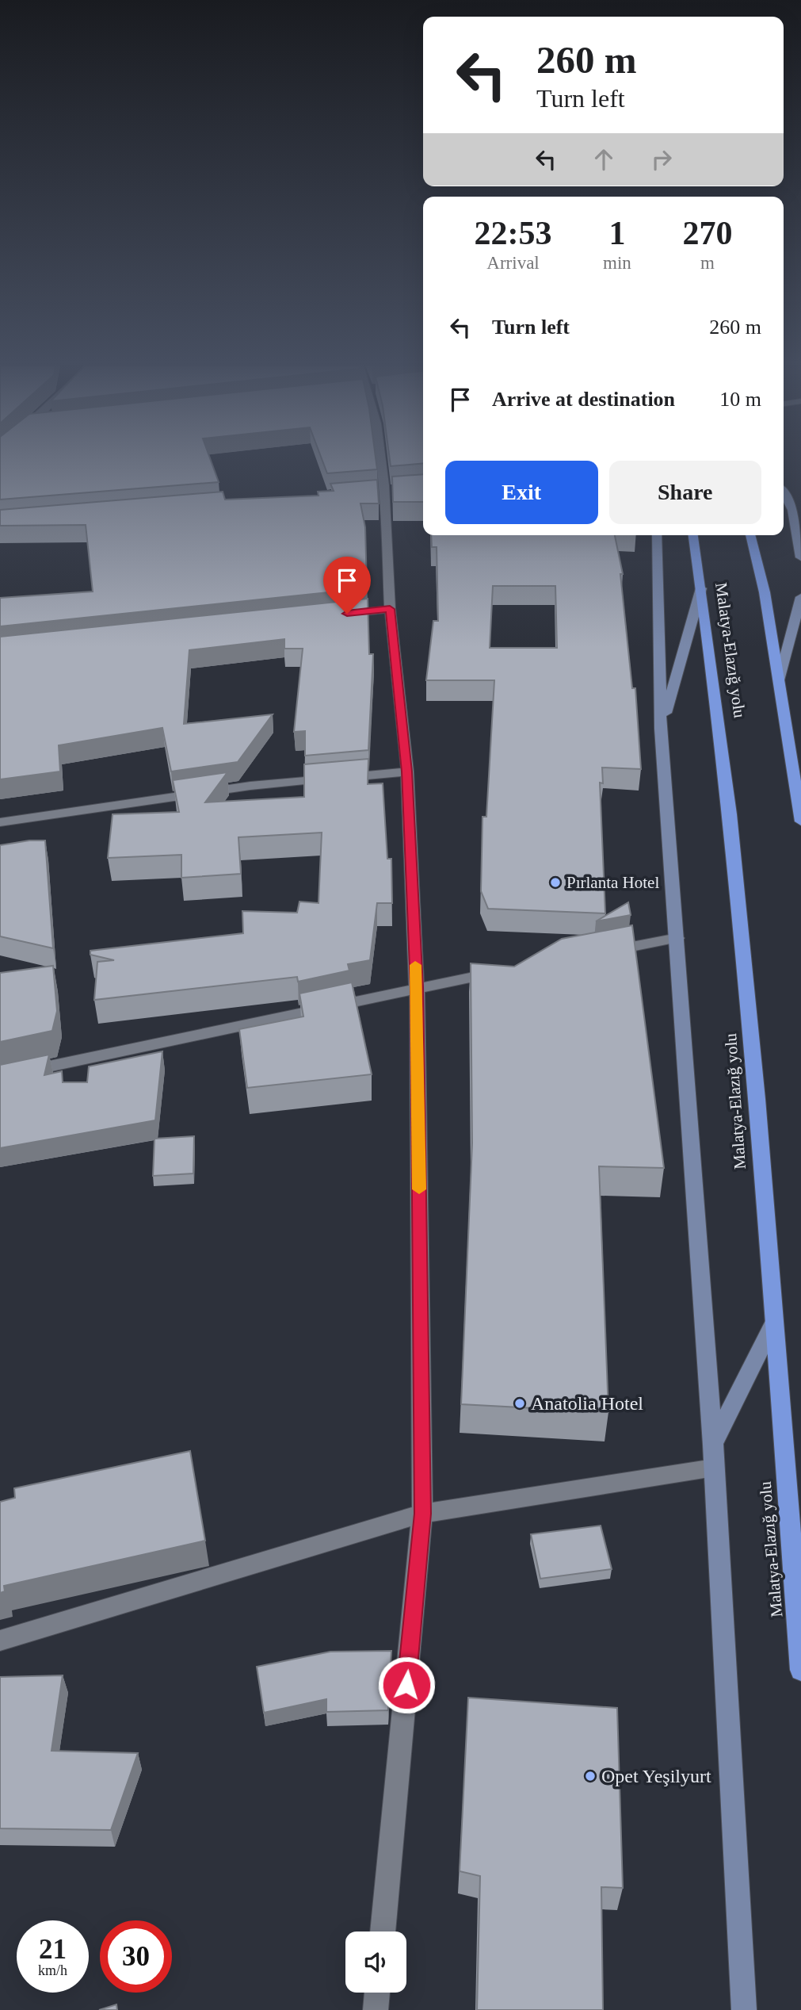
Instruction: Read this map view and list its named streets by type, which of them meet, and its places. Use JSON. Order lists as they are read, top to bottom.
{
  "streets": {
    "highway": ["Malatya-Elazığ yolu"]
  },
  "places": ["Pırlanta Hotel", "Anatolia Hotel", "Opet Yeşilyurt"],
  "page": {
    "turn": ["260 m", "Turn left"],
    "eta": [
      "22:53",
      "Arrival",
      "1",
      "min",
      "270",
      "m"
    ],
    "list": [
      {
        "name": "Turn left",
        "value": "260 m"
      },
      {
        "name": "Arrive at destination",
        "value": "10 m"
      }
    ],
    "buttons": ["Exit", "Share"],
    "speed": "21 km/h",
    "limit": "30"
  }
}
